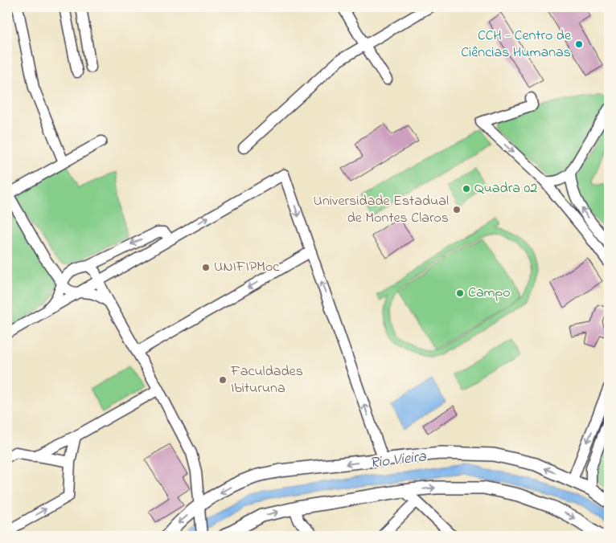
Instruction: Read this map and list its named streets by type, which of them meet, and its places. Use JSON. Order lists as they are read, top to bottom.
{
  "water": ["Rio Vieira"],
  "places": [
    "CCH - Centro de Ciências Humanas",
    "Quadra 02",
    "Universidade Estadual de Montes Claros",
    "UNIFIPMoc",
    "Campo",
    "Faculdades Ibituruna"
  ]
}
